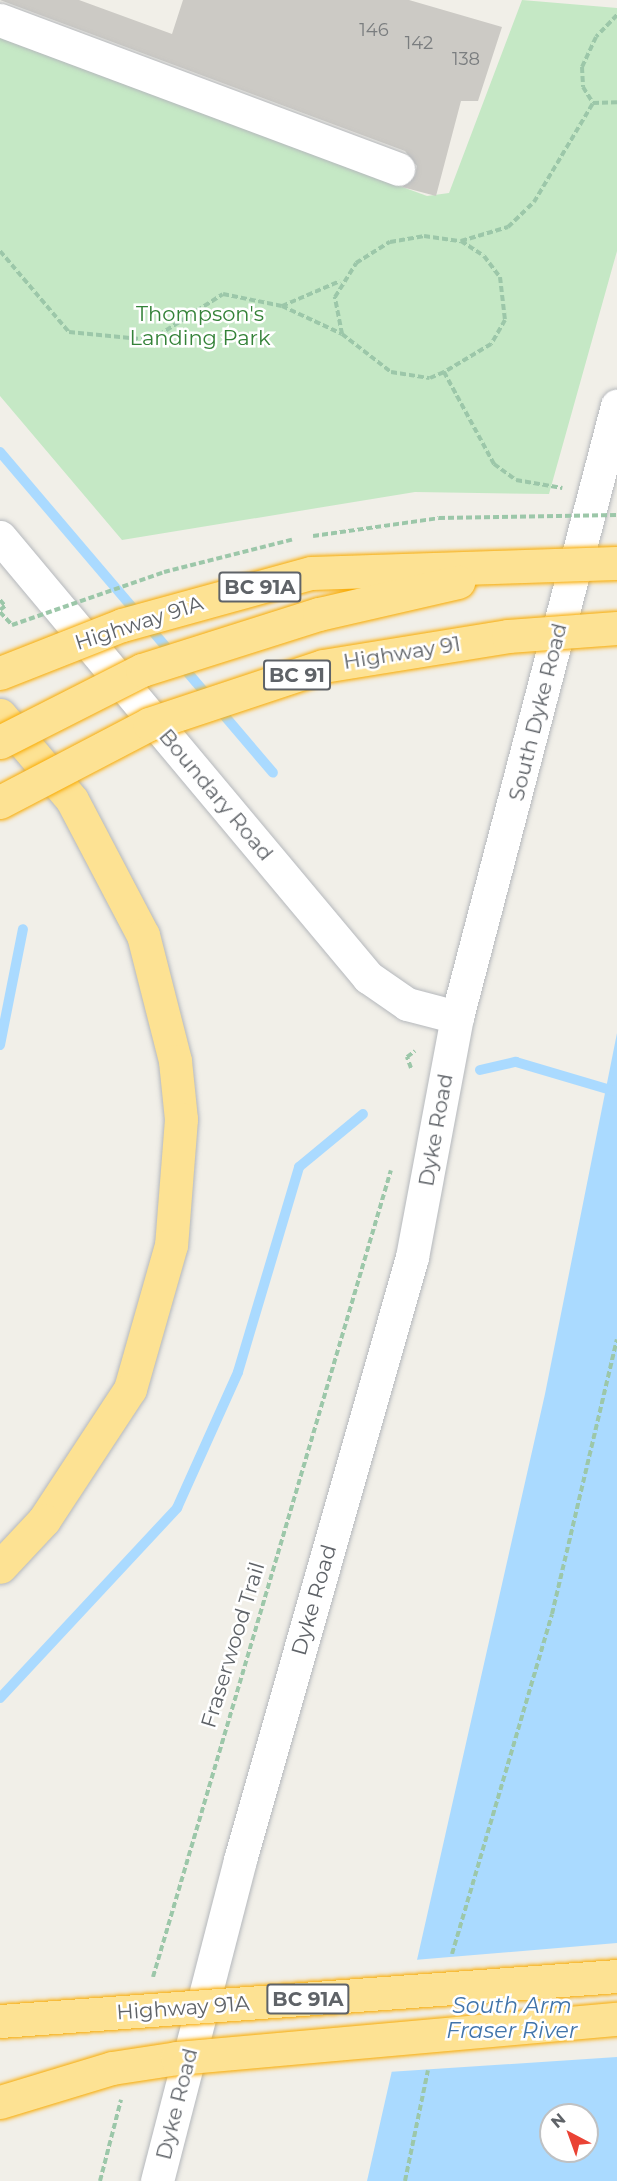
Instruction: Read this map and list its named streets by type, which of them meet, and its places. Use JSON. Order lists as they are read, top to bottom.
{
  "streets": {
    "highway": [
      "BC 91A",
      "Highway 91A",
      "Highway 91",
      "BC 91"
    ],
    "street": ["South Dyke Road", "Boundary Road", "Dyke Road"],
    "path": ["Fraserwood Trail"]
  },
  "crossings": [
    ["Highway 91A", "BC 91"],
    ["South Dyke Road", "Boundary Road"],
    ["South Dyke Road", "Dyke Road"],
    ["Boundary Road", "Dyke Road"]
  ],
  "water": ["South Arm Fraser River"],
  "parks": ["Thompson's Landing Park"],
  "house_numbers": ["146", "142", "138"],
  "north": "top left"
}
